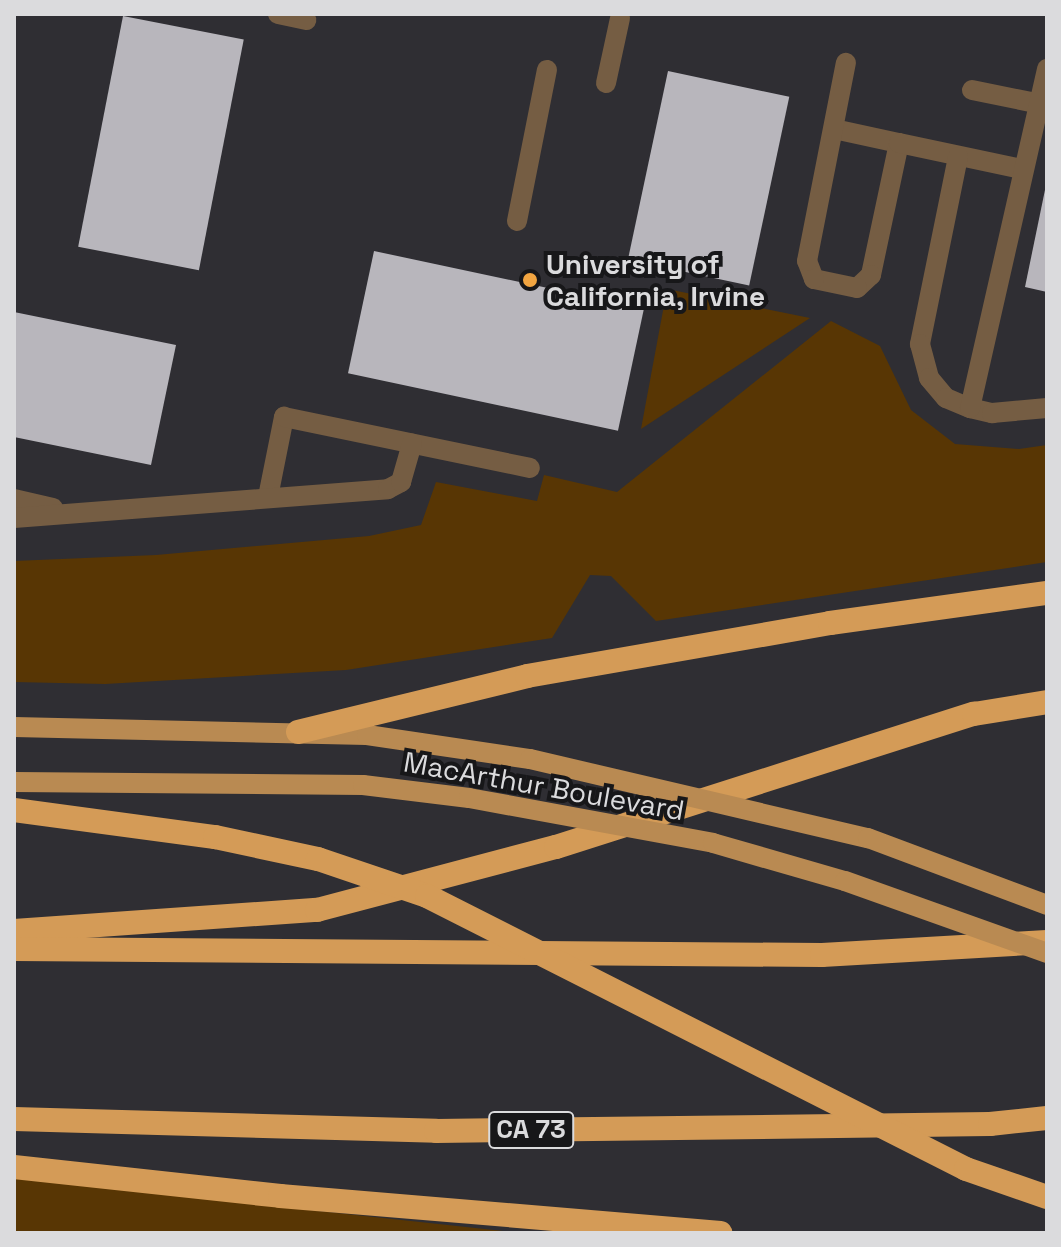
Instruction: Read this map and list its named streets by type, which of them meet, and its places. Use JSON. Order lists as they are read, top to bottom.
{
  "streets": {
    "highway": ["CA 73"],
    "main road": ["MacArthur Boulevard"]
  },
  "places": ["University of California, Irvine"]
}
